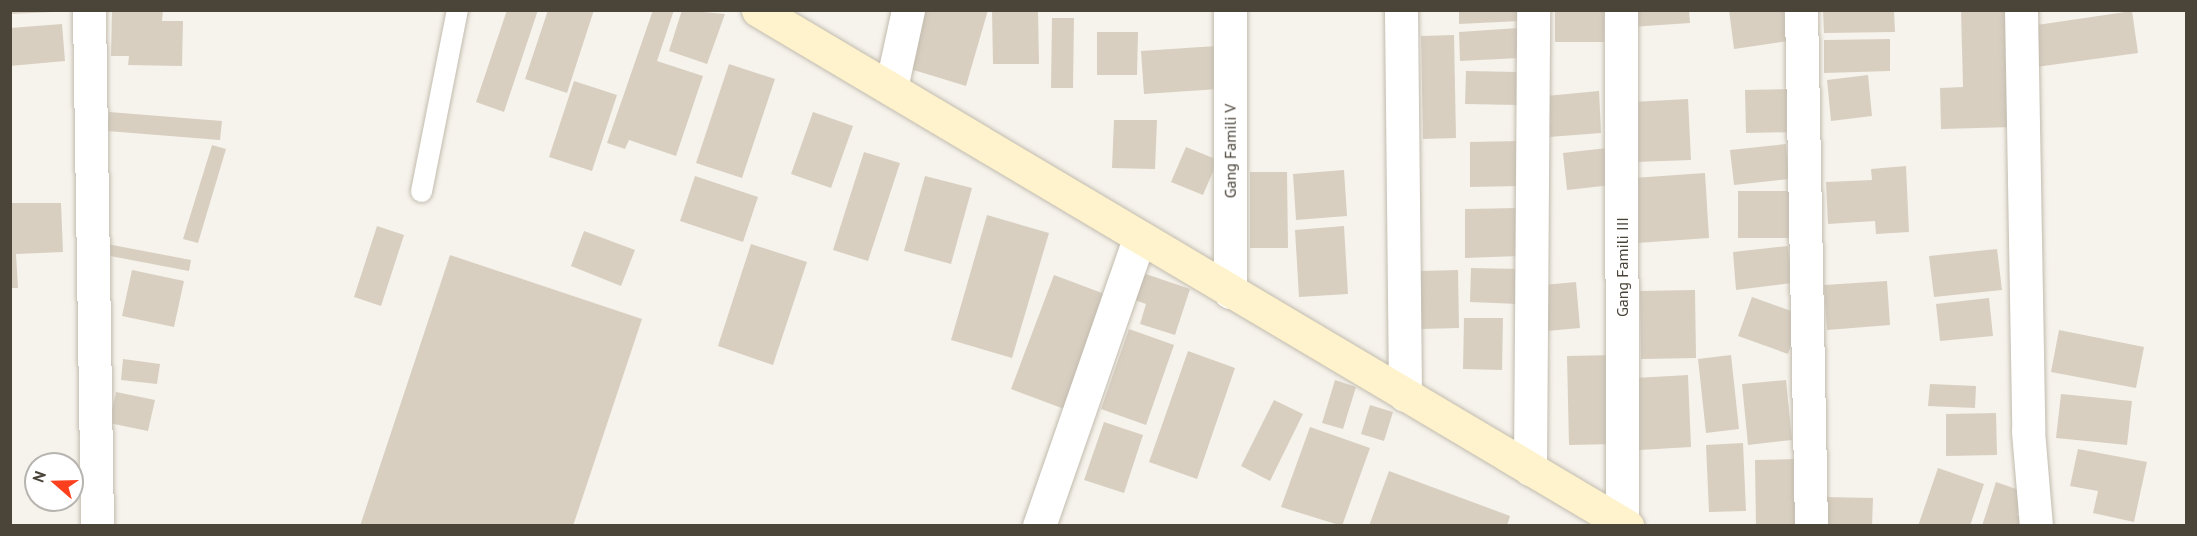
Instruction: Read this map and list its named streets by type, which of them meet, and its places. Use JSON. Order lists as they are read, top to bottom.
{
  "streets": {
    "street": ["Gang Famili V", "Gang Famili III"]
  },
  "north": "left"
}
